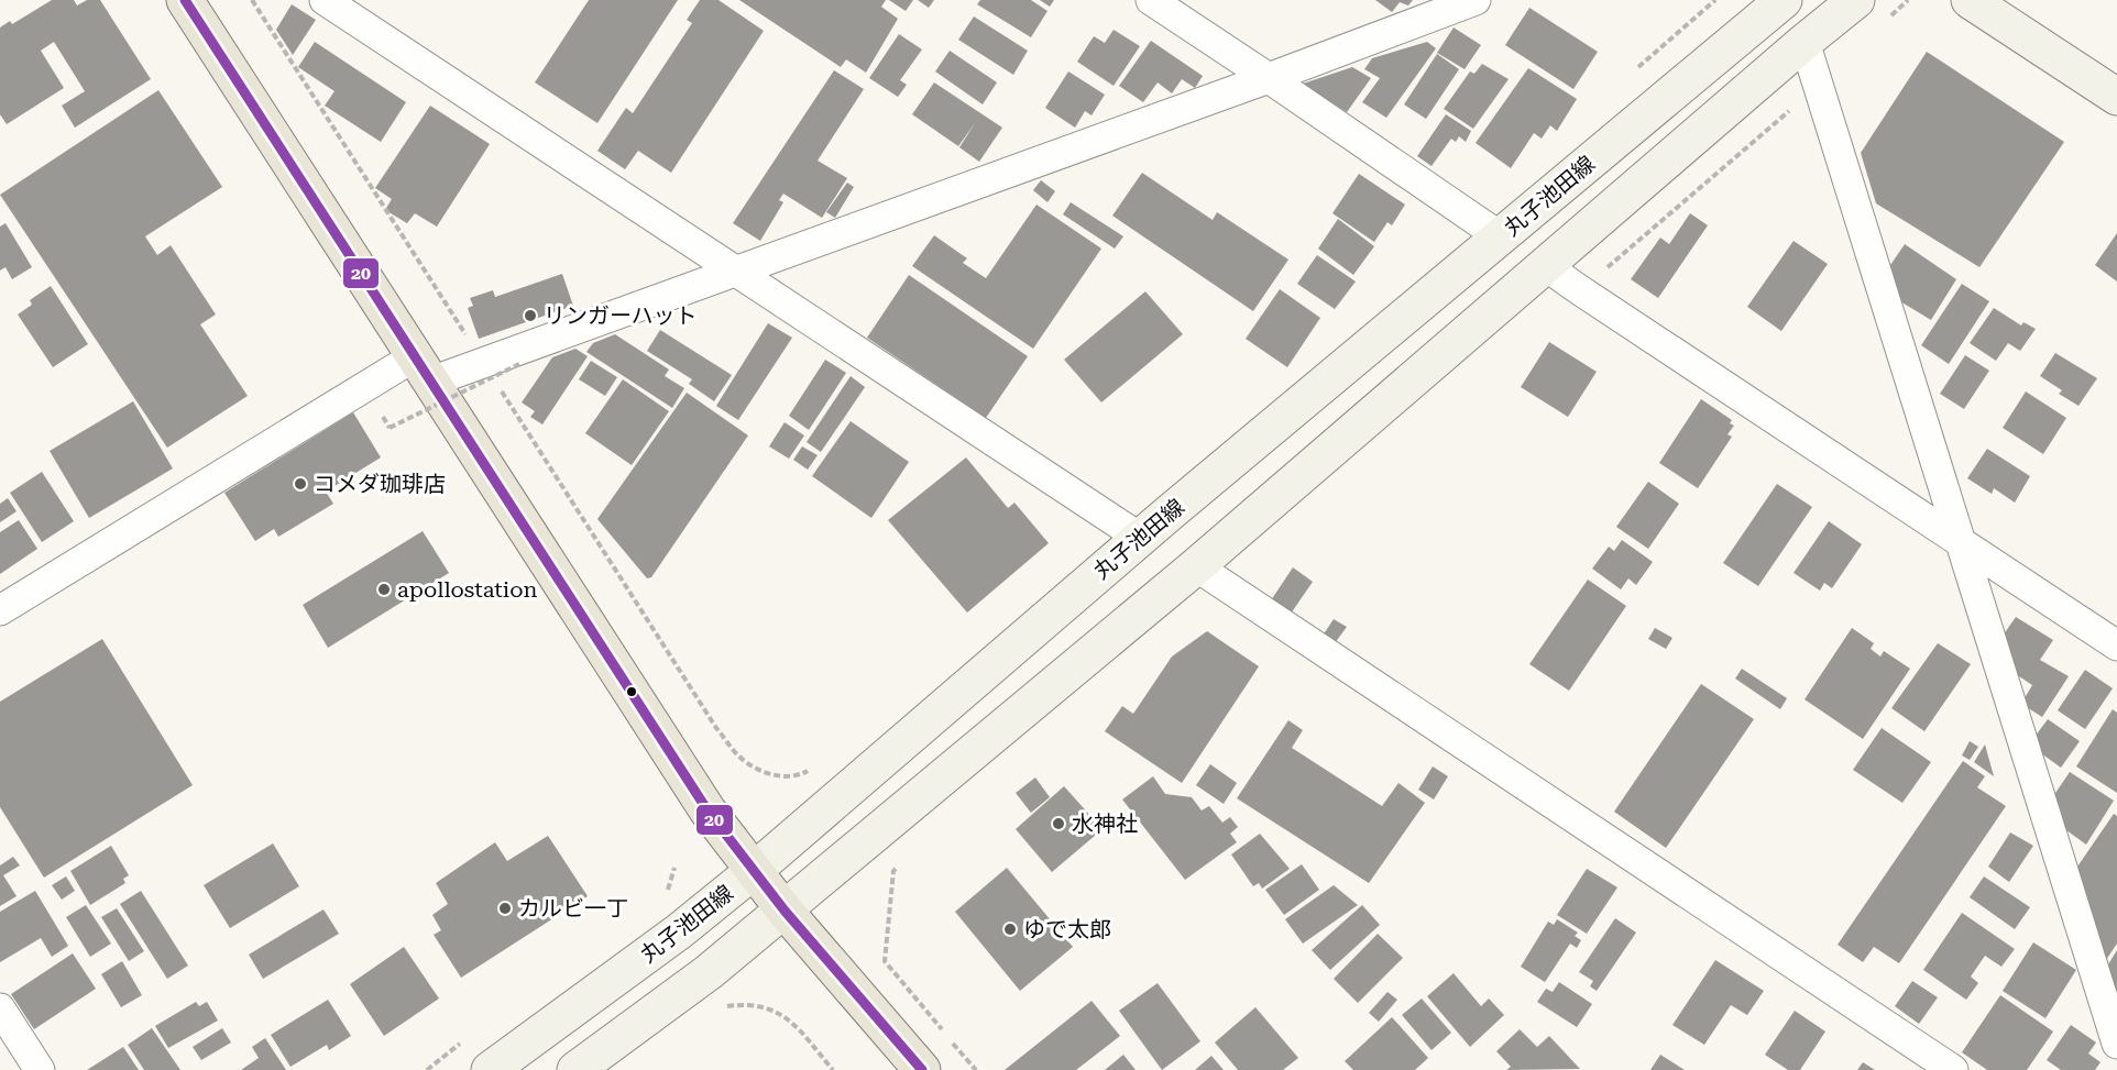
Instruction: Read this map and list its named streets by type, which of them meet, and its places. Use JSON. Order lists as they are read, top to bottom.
{
  "streets": {
    "street": ["丸子池田線"]
  },
  "places": [
    "リンガーハット",
    "コメダ珈琲店",
    "apollostation",
    "水神社",
    "カルビ一丁",
    "ゆで太郎"
  ],
  "lines": ["transit line 20"]
}
